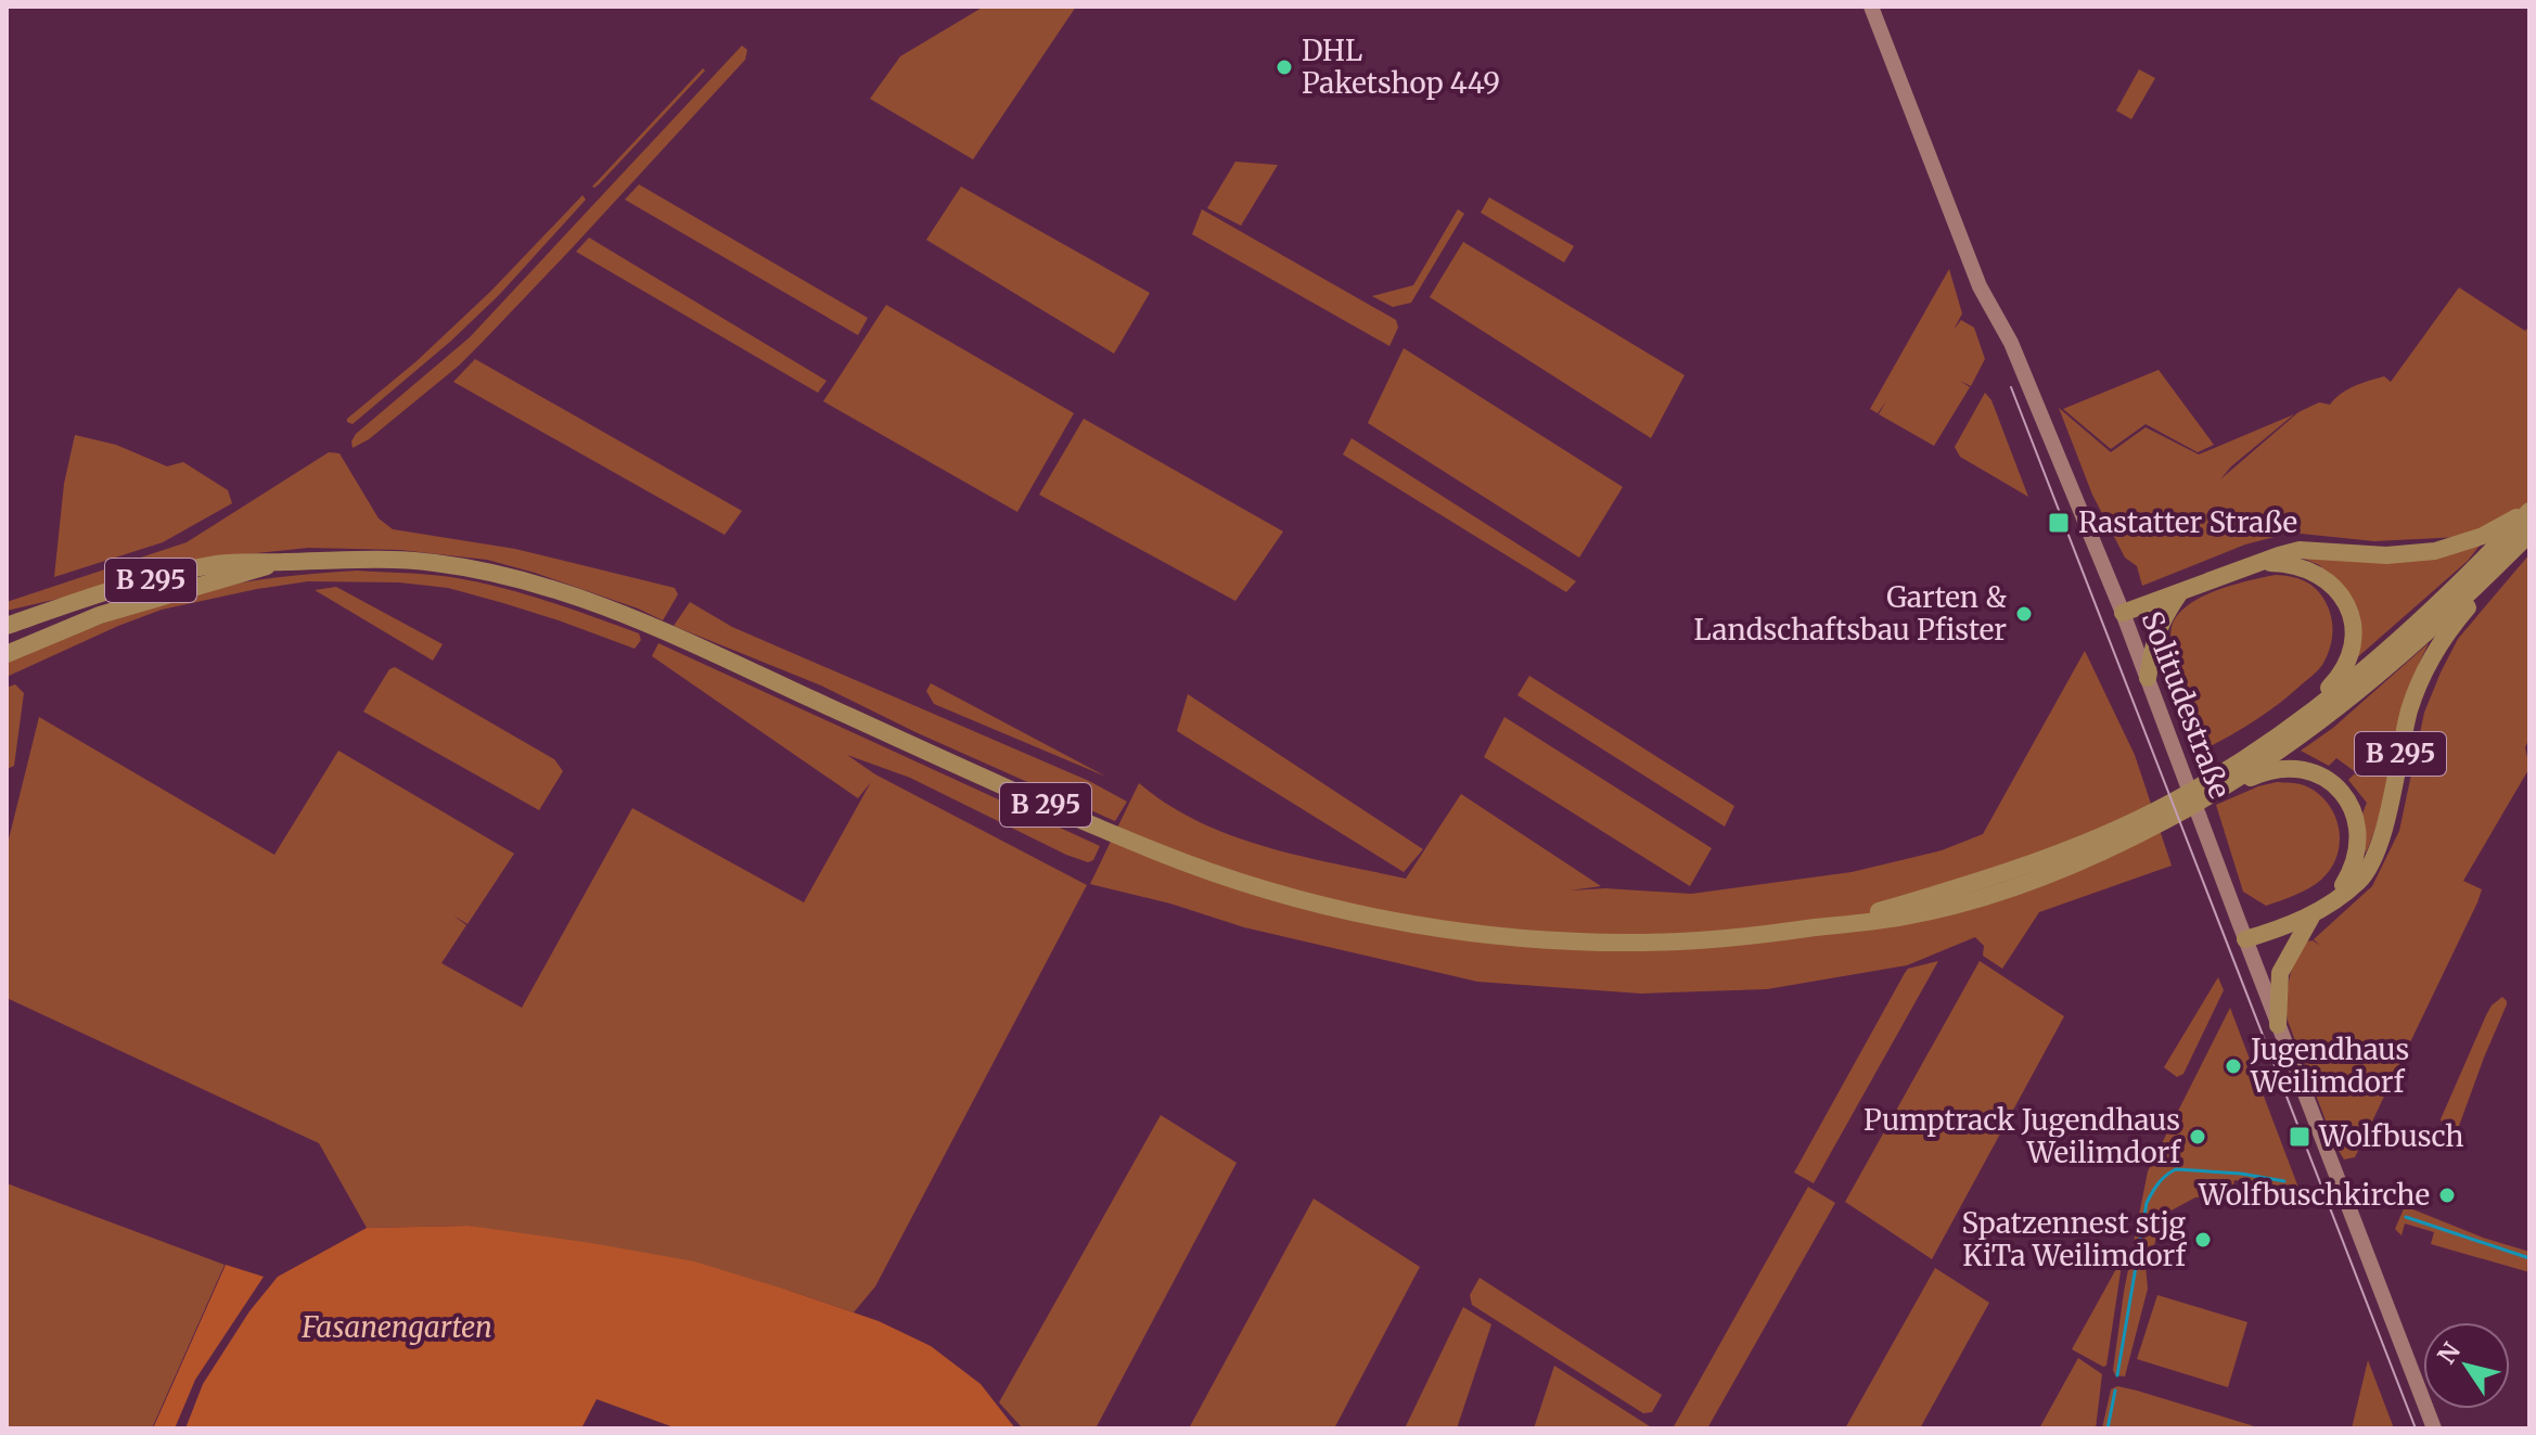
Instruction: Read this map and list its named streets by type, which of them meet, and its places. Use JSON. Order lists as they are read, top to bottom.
{
  "streets": {
    "main road": ["B 295", "Solitudestraße"]
  },
  "crossings": [
    ["B 295", "Solitudestraße"]
  ],
  "parks": ["Fasanengarten"],
  "places": {
    "other": [
      "DHL Paketshop 449",
      "Garten & Landschaftsbau Pfister",
      "Jugendhaus Weilimdorf",
      "Pumptrack Jugendhaus Weilimdorf",
      "Wolfbuschkirche",
      "Spatzennest stjg KiTa Weilimdorf"
    ],
    "transit": ["Rastatter Straße", "Wolfbusch"]
  },
  "north": "top left"
}
